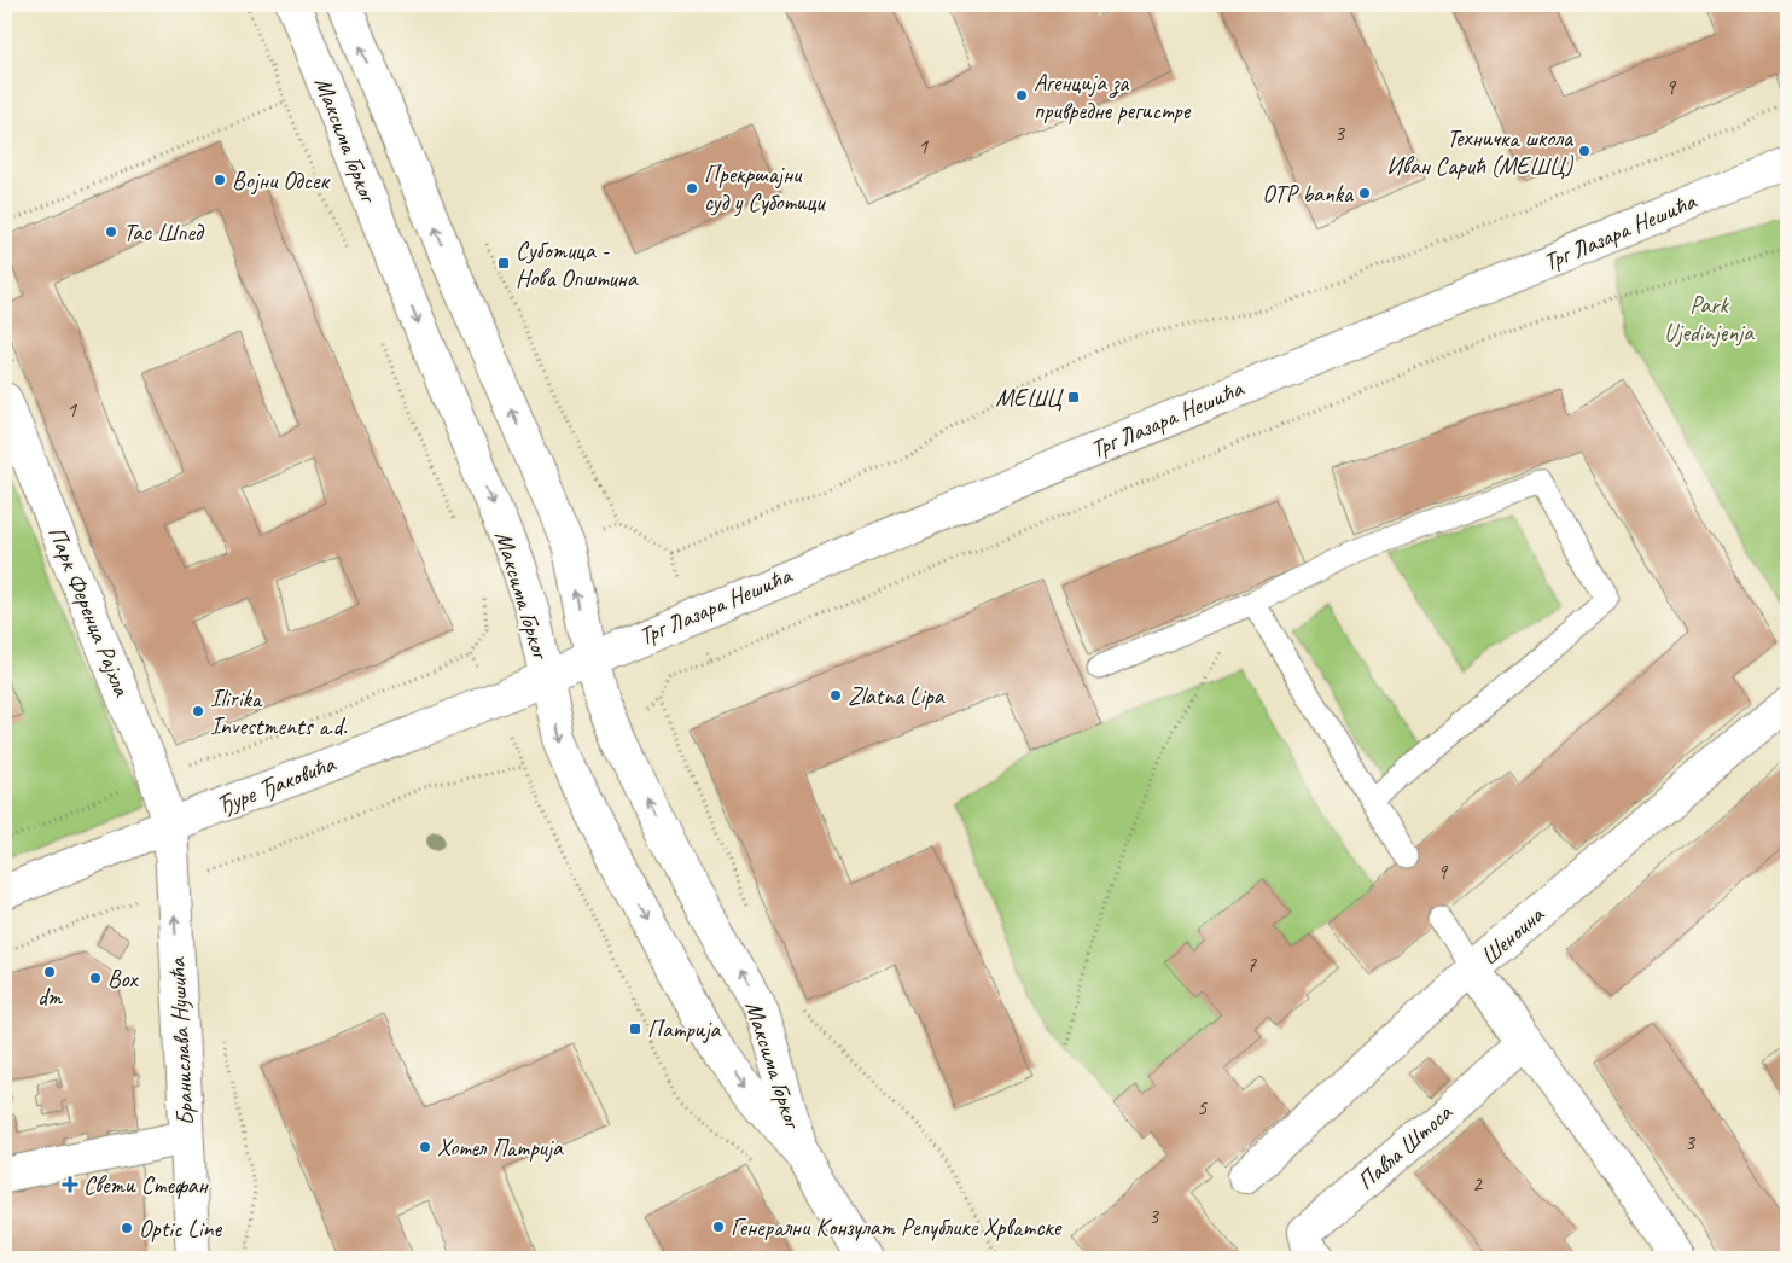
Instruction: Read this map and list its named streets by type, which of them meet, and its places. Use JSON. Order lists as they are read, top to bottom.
{
  "streets": {
    "main road": [
      "Максима Горког",
      "Трг Лазара Нешића",
      "Парк Ференца Рајхла",
      "Ђуре Ђаковића",
      "Шеноина",
      "Бранислава Нушића",
      "Павла Штоса"
    ]
  },
  "crossings": [
    ["Максима Горког", "Трг Лазара Нешића"],
    ["Максима Горког", "Ђуре Ђаковића"],
    ["Трг Лазара Нешића", "Ђуре Ђаковића"],
    ["Парк Ференца Рајхла", "Ђуре Ђаковића"],
    ["Парк Ференца Рајхла", "Бранислава Нушића"],
    ["Ђуре Ђаковића", "Бранислава Нушића"]
  ],
  "one_way": ["Бранислава Нушића"],
  "parks": ["Park Ujedinjenja"],
  "places": {
    "other": [
      "Агенција за привредне регистре",
      "Техничка школа Иван Сарић (МЕШЦ)",
      "Војни Одсек",
      "Прекршајни суд у Суботици",
      "OTP banka",
      "Тас Шпед",
      "Zlatna Lipa",
      "Ilirika Investments a.d.",
      "dm",
      "Box",
      "Хотел Патрија",
      "Генерални Конзулат Републике Хрватске",
      "Optic Line"
    ],
    "transit": ["Суботица - Нова Општина", "МЕШЦ", "Патрија"],
    "health": ["Свети Стефан"]
  },
  "house_numbers": [
    "9",
    "3",
    "1",
    "1",
    "9",
    "7",
    "5",
    "3",
    "2",
    "3"
  ]
}
